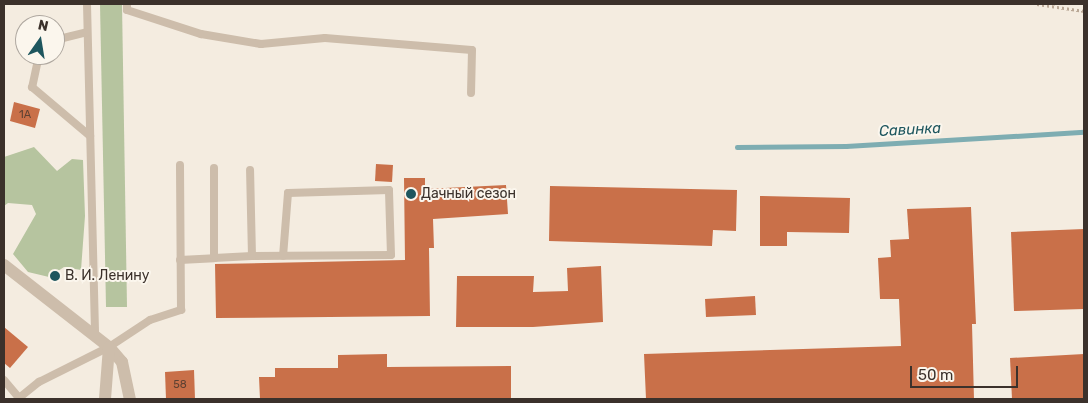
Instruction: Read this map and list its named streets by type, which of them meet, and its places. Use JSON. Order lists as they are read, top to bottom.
{
  "water": ["Савинка"],
  "places": ["Дачный сезон", "В. И. Ленину"],
  "house_numbers": ["1А", "58"],
  "scale_bar": "50 m",
  "north": "top"
}
